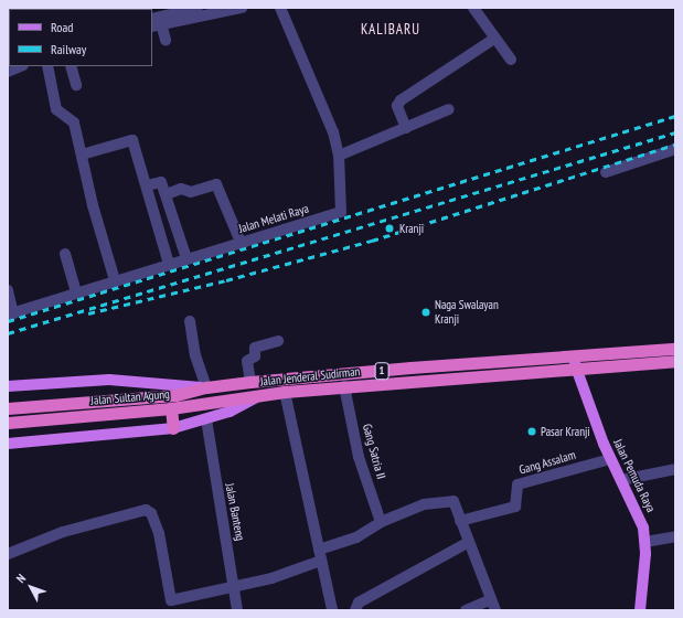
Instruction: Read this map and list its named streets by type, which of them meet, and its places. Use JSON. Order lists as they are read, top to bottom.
{
  "streets": {
    "highway": ["1", "Jalan Jenderal Sudirman", "Jalan Sultan Agung"],
    "main road": ["Jalan Pemuda Raya"],
    "street": [
      "Jalan Melati Raya",
      "Gang Satria II",
      "Gang Assalam",
      "Jalan Banteng"
    ]
  },
  "crossings": [
    ["Jalan Jenderal Sudirman", "Jalan Sultan Agung"],
    ["Jalan Jenderal Sudirman", "Gang Satria II"],
    ["Jalan Jenderal Sudirman", "Jalan Pemuda Raya"],
    ["Jalan Jenderal Sudirman", "Jalan Banteng"],
    ["Gang Assalam", "Jalan Pemuda Raya"]
  ],
  "districts": ["KALIBARU"],
  "places": ["Kranji", "Naga Swalayan Kranji", "Pasar Kranji"],
  "legend": ["Road", "Railway"],
  "north": "top left"
}
